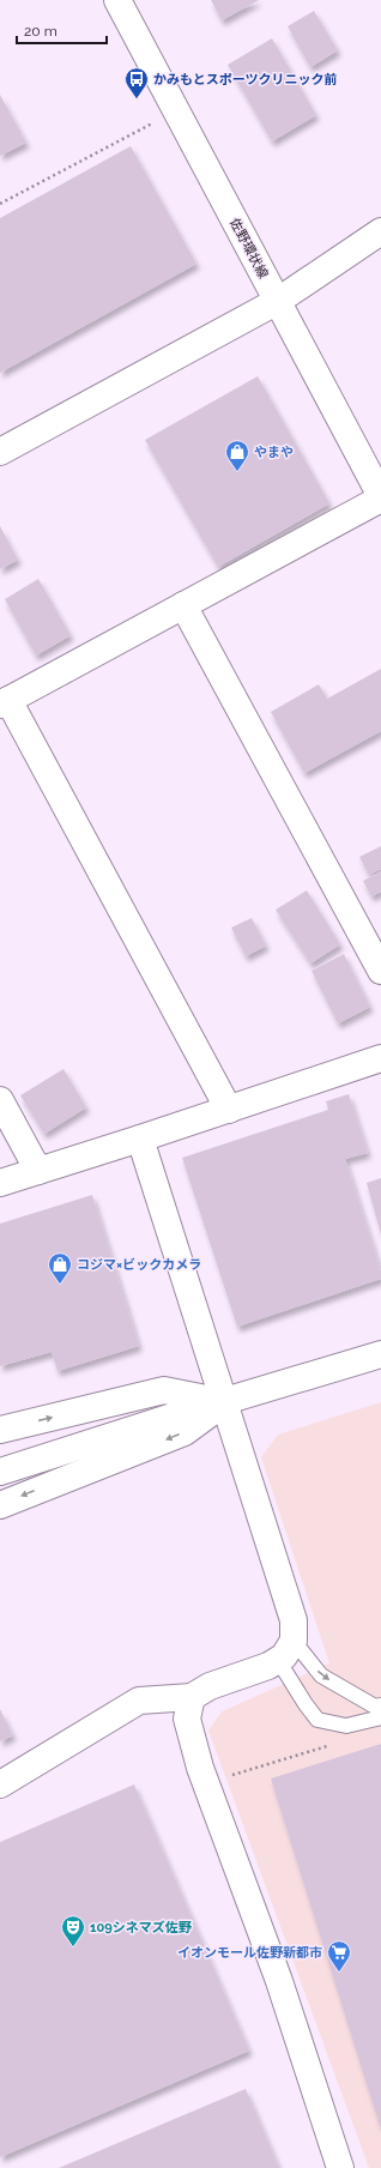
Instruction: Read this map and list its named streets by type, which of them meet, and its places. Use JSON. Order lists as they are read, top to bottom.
{
  "streets": {
    "street": ["佐野環状線"]
  },
  "places": {
    "bus stop": ["かみもとスポーツクリニック前"],
    "shop": ["やまや", "コジマ×ビックカメラ"],
    "theatre": ["109シネマズ佐野"],
    "supermarket": ["イオンモール佐野新都市"]
  },
  "scale_bar": "20 m"
}
